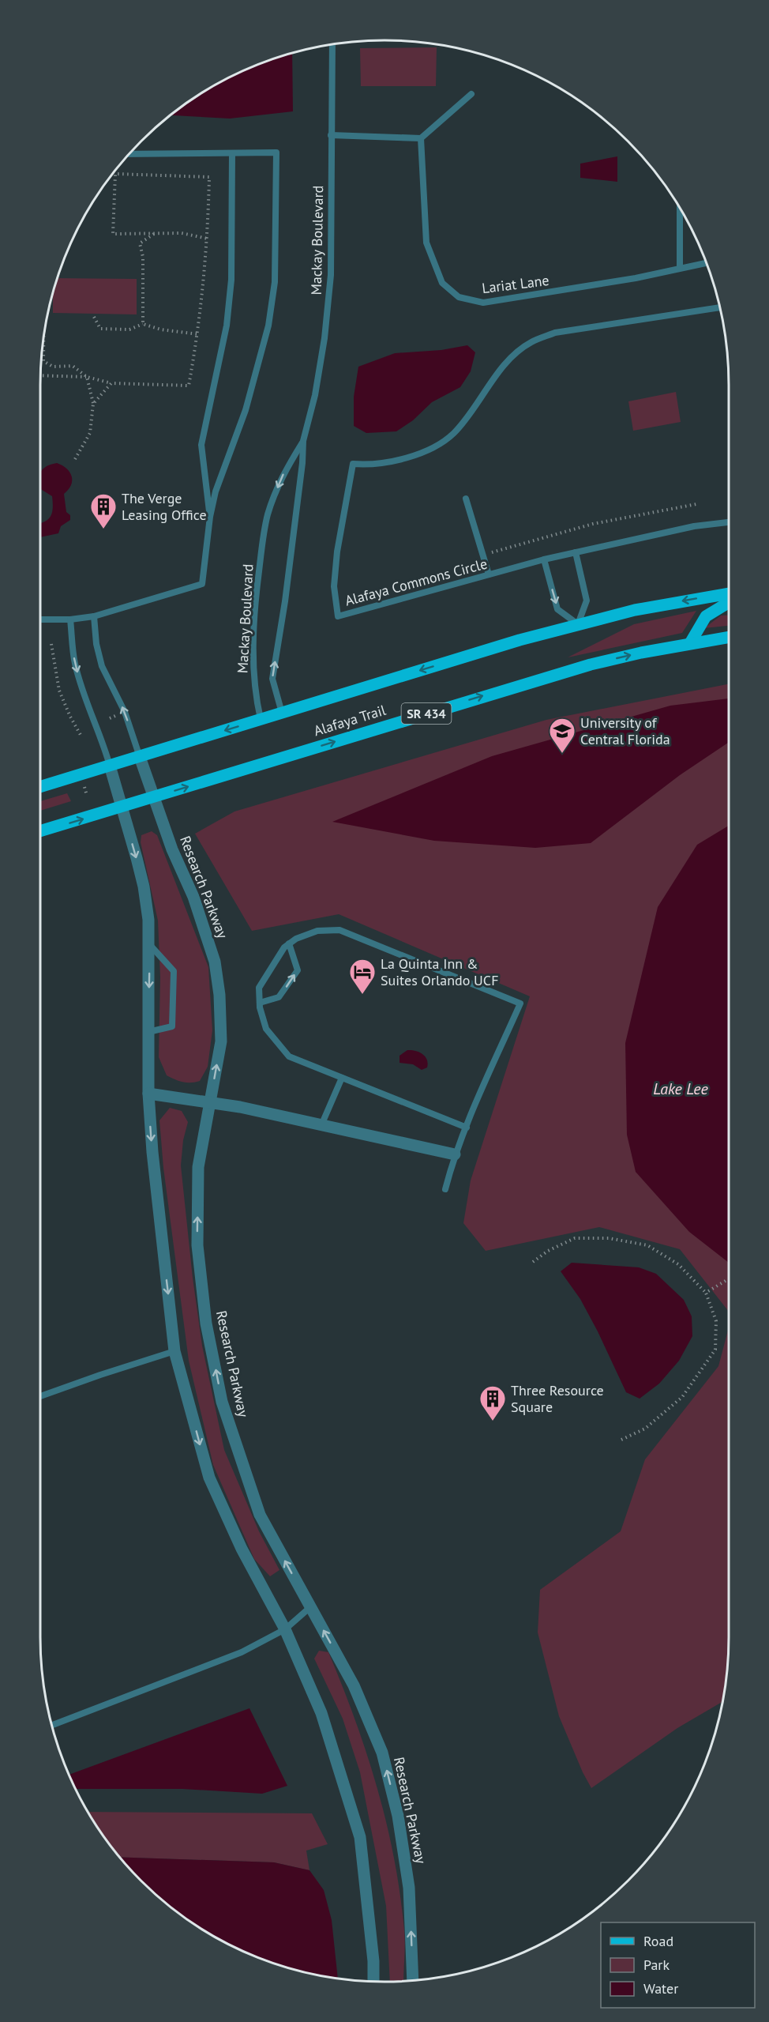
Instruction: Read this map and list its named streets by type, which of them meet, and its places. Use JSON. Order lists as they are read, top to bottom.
{
  "streets": {
    "main road": ["SR 434", "Alafaya Trail"],
    "street": ["Research Parkway"],
    "lane": ["Mackay Boulevard", "Lariat Lane", "Alafaya Commons Circle"]
  },
  "crossings": [
    ["Mackay Boulevard", "Alafaya Trail"],
    ["Alafaya Trail", "Research Parkway"]
  ],
  "water": ["Lake Lee"],
  "places": {
    "building": ["The Verge Leasing Office", "Three Resource Square"],
    "school or university": ["University of Central Florida"],
    "hotel": ["La Quinta Inn & Suites Orlando UCF"]
  },
  "legend": ["Road", "Park", "Water"]
}
